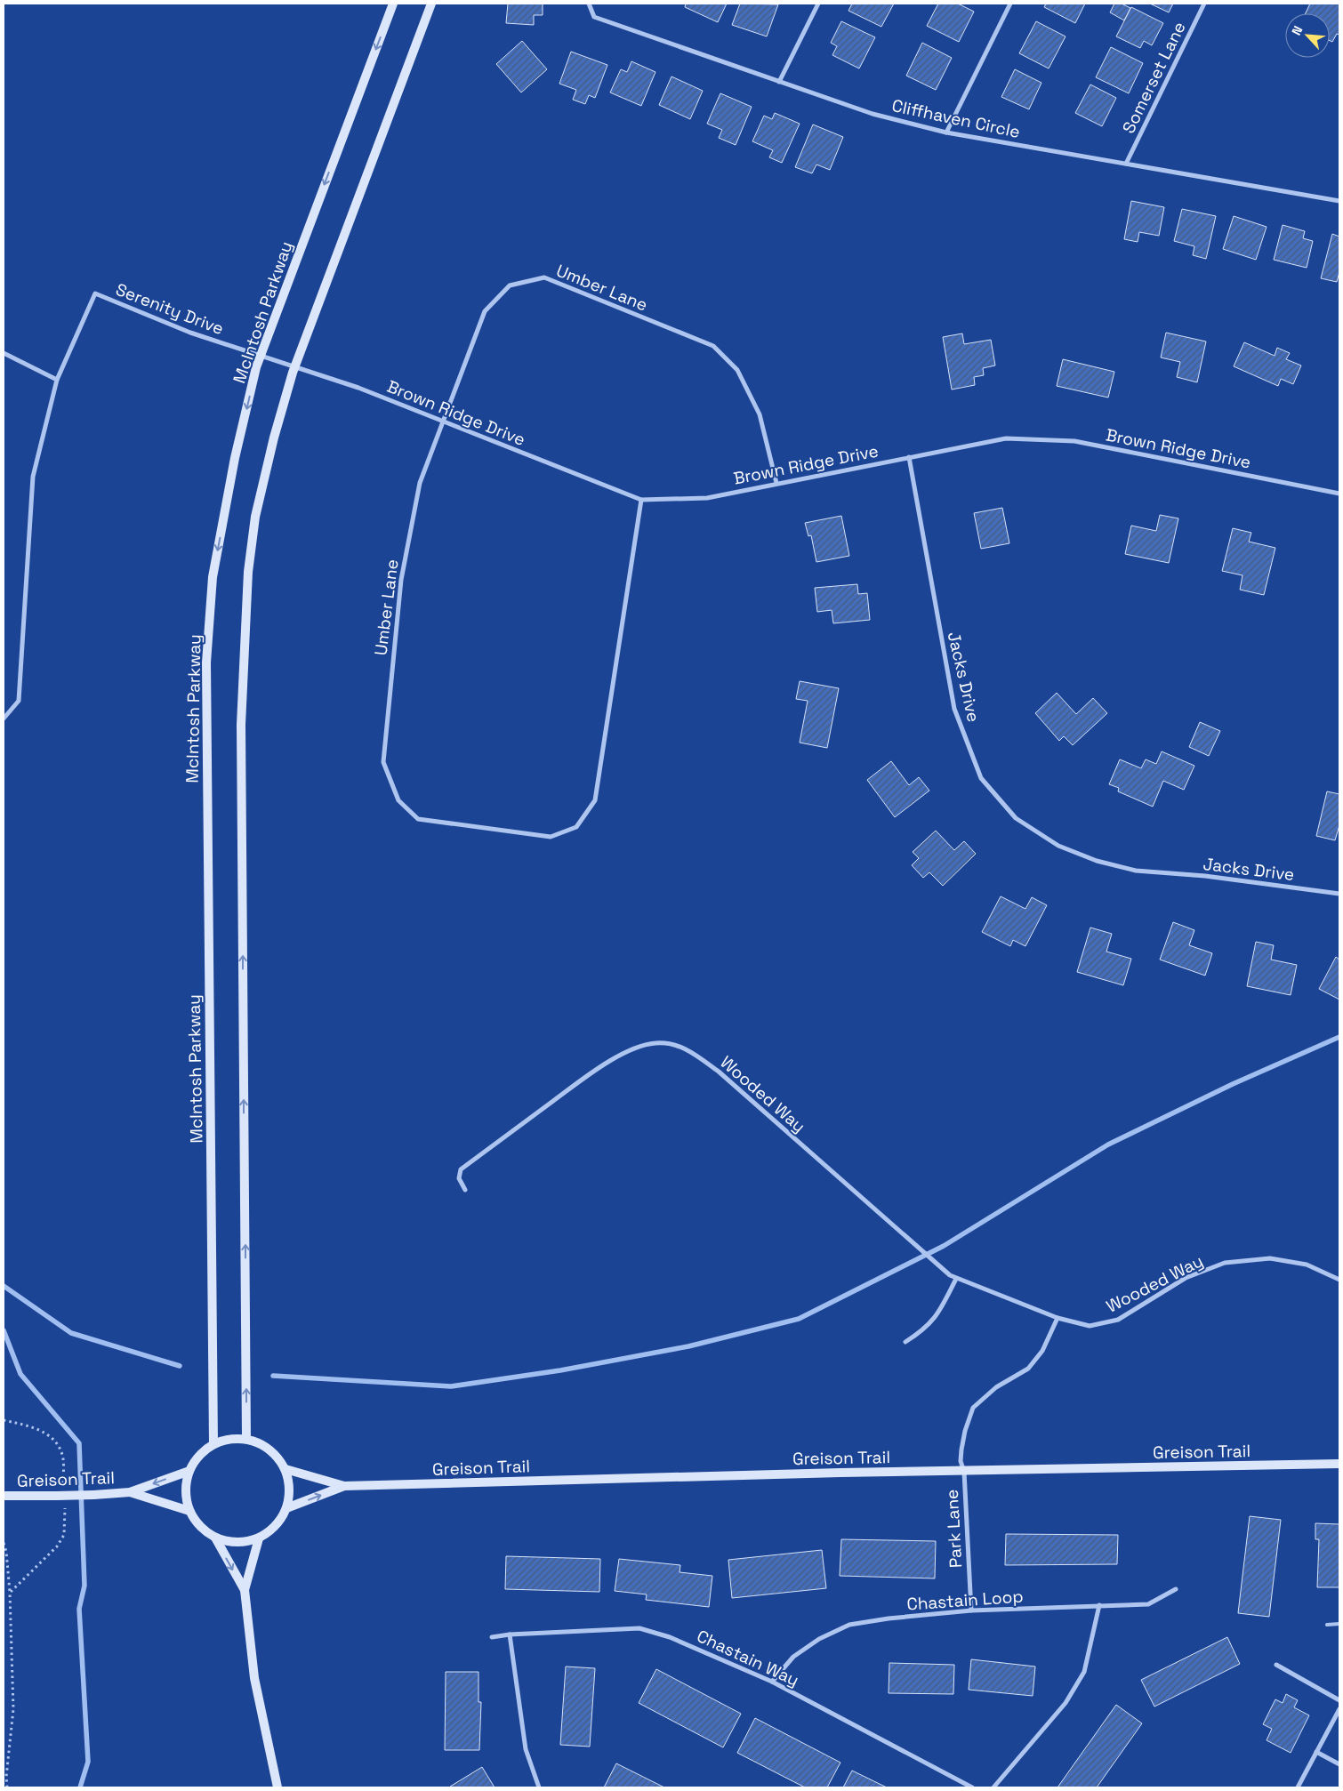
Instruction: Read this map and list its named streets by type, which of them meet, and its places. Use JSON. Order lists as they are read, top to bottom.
{
  "streets": {
    "street": [
      "Somerset Lane",
      "Cliffhaven Circle",
      "Umber Lane",
      "Serenity Drive",
      "McIntosh Parkway",
      "Brown Ridge Drive",
      "Jacks Drive",
      "Wooded Way",
      "Greison Trail",
      "Park Lane",
      "Chastain Loop",
      "Chastain Way"
    ]
  },
  "crossings": [
    ["Somerset Lane", "Cliffhaven Circle"],
    ["Umber Lane", "Brown Ridge Drive"],
    ["Serenity Drive", "McIntosh Parkway"],
    ["Serenity Drive", "Brown Ridge Drive"],
    ["McIntosh Parkway", "Greison Trail"],
    ["Brown Ridge Drive", "Jacks Drive"],
    ["Greison Trail", "Park Lane"],
    ["Park Lane", "Chastain Loop"],
    ["Chastain Loop", "Chastain Way"]
  ],
  "north": "top left"
}
